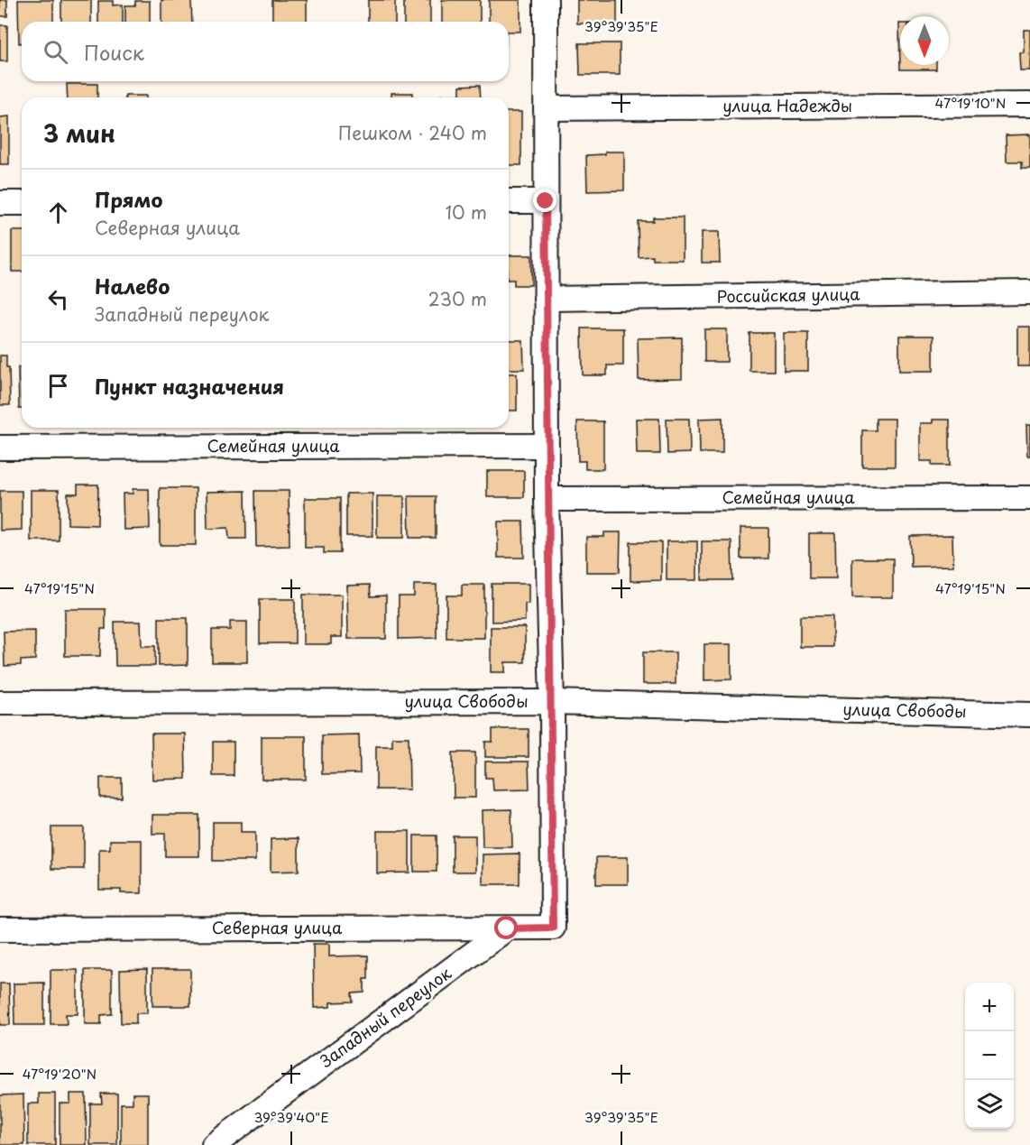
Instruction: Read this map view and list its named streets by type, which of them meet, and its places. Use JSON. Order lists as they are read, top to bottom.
{
  "streets": {
    "street": [
      "улица Надежды",
      "Российская улица",
      "Семейная улица",
      "улица Свободы",
      "Северная улица",
      "Западный переулок"
    ]
  },
  "crossings": [
    ["улица Свободы", "Северная улица"],
    ["Северная улица", "Западный переулок"]
  ],
  "north": "bottom",
  "page": {
    "search": "Поиск",
    "heading": ["3 мин", "Пешком · 240 m"],
    "list": [
      ["Прямо", "Северная улица", "10 m"],
      ["Налево", "Западный переулок", "230 m"],
      "Пункт назначения"
    ],
    "map_buttons": ["+", "−"]
  },
  "coordinates": [
    "39°39'35\"E",
    "47°19'10\"N",
    "47°19'15\"N",
    "47°19'20\"N",
    "39°39'40\"E"
  ]
}
